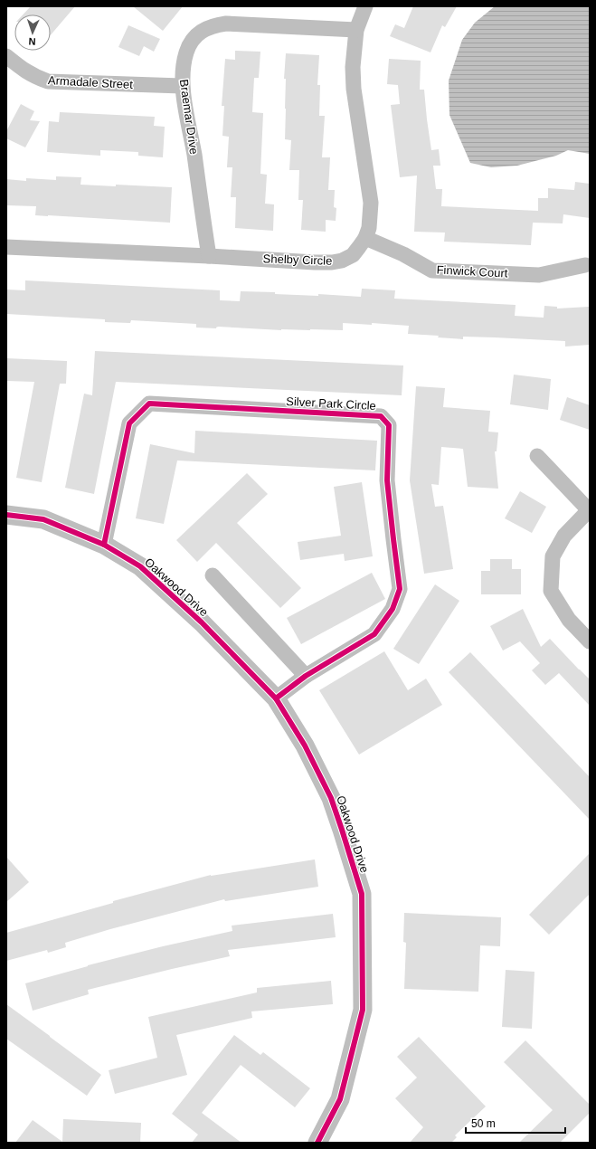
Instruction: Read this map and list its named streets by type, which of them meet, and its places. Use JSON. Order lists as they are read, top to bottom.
{
  "streets": {
    "street": [
      "Armadale Street",
      "Braemar Drive",
      "Shelby Circle",
      "Finwick Court",
      "Silver Park Circle",
      "Oakwood Drive"
    ]
  },
  "crossings": [
    ["Armadale Street", "Braemar Drive"],
    ["Braemar Drive", "Shelby Circle"],
    ["Shelby Circle", "Finwick Court"],
    ["Silver Park Circle", "Oakwood Drive"]
  ],
  "scale_bar": "50 m",
  "north": "bottom"
}
